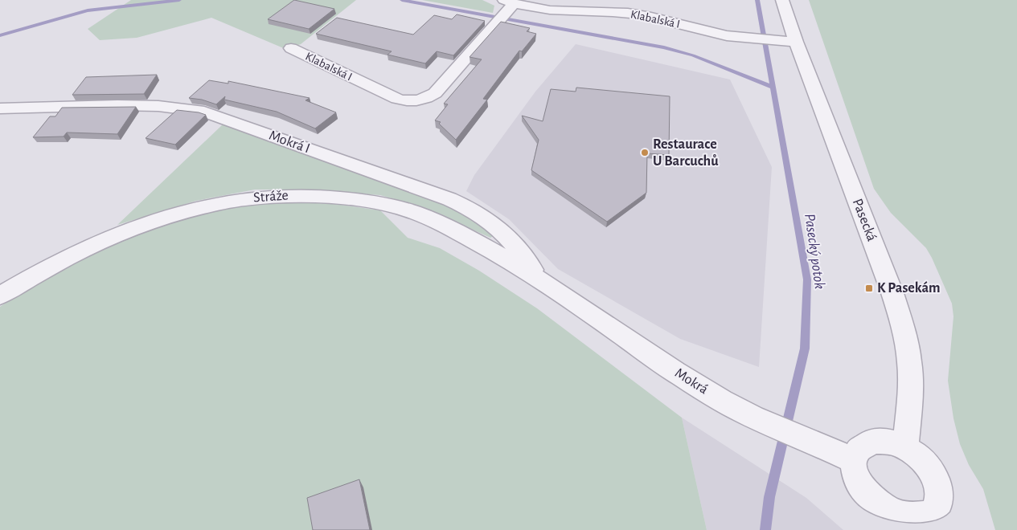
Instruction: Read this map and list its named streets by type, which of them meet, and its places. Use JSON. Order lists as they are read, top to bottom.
{
  "streets": {
    "street": [
      "Klabalská I",
      "Mokrá I",
      "Stráže",
      "Pasecká",
      "Mokrá"
    ]
  },
  "crossings": [
    ["Klabalská I", "Pasecká"],
    ["Mokrá I", "Stráže"],
    ["Mokrá I", "Mokrá"],
    ["Stráže", "Mokrá"],
    ["Pasecká", "Mokrá"]
  ],
  "water": ["Pasecký potok"],
  "places": {
    "other": ["Restaurace U Barcuchů"],
    "transit": ["K Pasekám"]
  }
}
